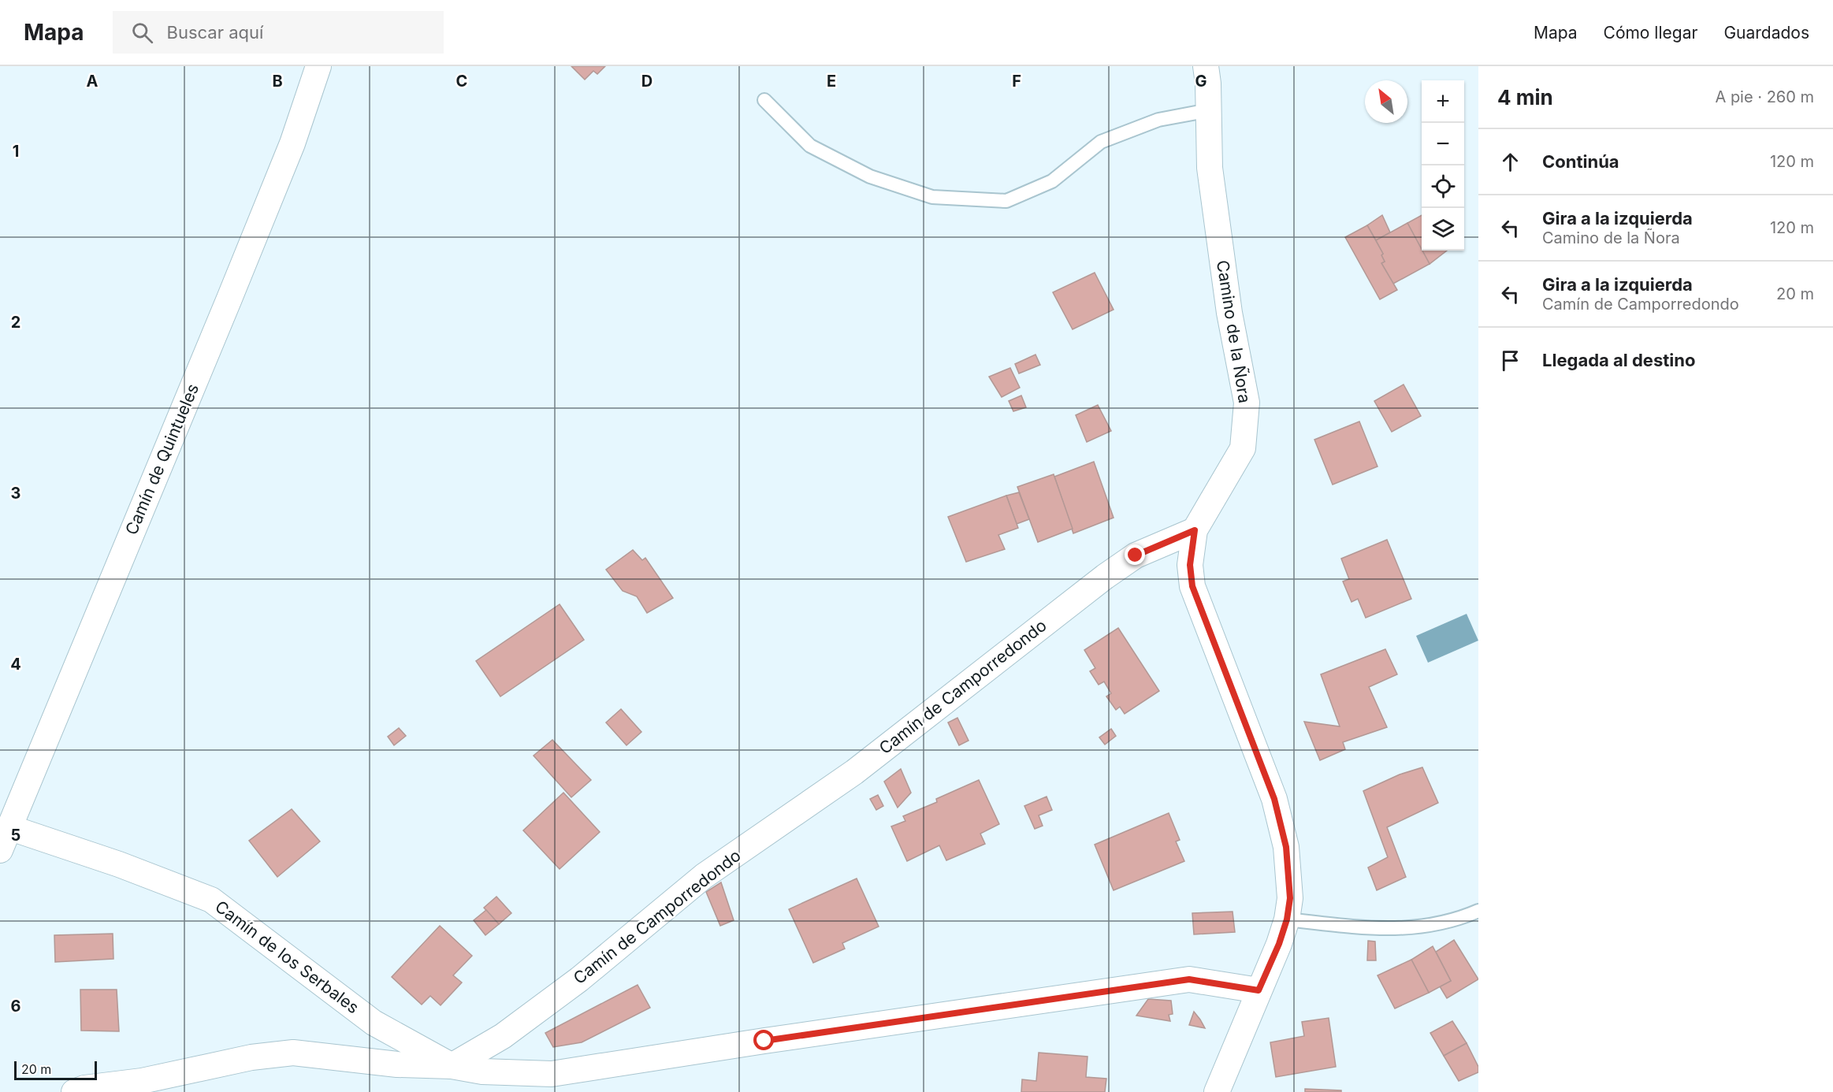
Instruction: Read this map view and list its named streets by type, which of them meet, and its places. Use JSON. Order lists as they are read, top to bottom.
{
  "streets": {
    "street": [
      "Camino de la Ñora",
      "Camín de Quintueles",
      "Camín de Camporredondo",
      "Camín de los Serbales"
    ]
  },
  "crossings": [
    ["Camino de la Ñora", "Camín de Camporredondo"],
    ["Camín de Quintueles", "Camín de los Serbales"],
    ["Camín de Camporredondo", "Camín de los Serbales"]
  ],
  "scale_bar": "20 m",
  "north": "top left",
  "page": {
    "header": "Mapa",
    "search": "Buscar aquí",
    "nav": ["Mapa", "Cómo llegar", "Guardados"],
    "heading": ["4 min", "A pie · 260 m"],
    "map_buttons": ["+", "−"],
    "list": [
      ["Continúa", "120 m"],
      ["Gira a la izquierda", "Camino de la Ñora", "120 m"],
      ["Gira a la izquierda", "Camín de Camporredondo", "20 m"],
      "Llegada al destino"
    ],
    "scale": "20 m"
  },
  "grid": {
    "columns": [
      "A",
      "B",
      "C",
      "D",
      "E",
      "F",
      "G"
    ],
    "rows": [
      "1",
      "2",
      "3",
      "4",
      "5",
      "6"
    ]
  }
}
